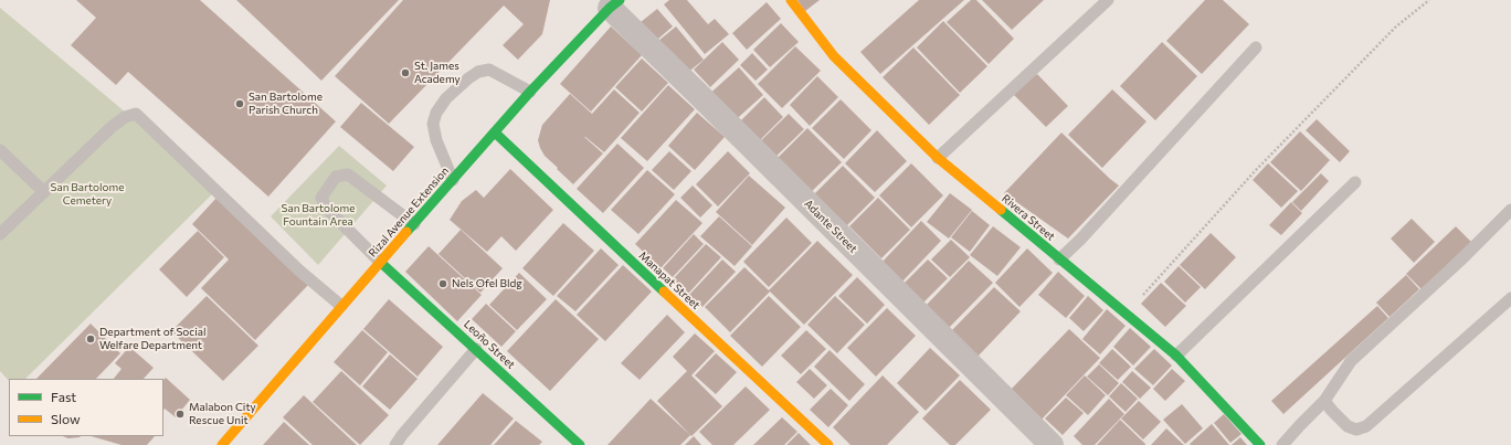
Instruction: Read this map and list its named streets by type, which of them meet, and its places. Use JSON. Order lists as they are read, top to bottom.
{
  "streets": {
    "main road": [
      "Rizal Avenue Extension",
      "Rivera Street",
      "Manapat Street",
      "Leoño Street"
    ],
    "street": ["Adante Street"]
  },
  "crossings": [
    ["Rizal Avenue Extension", "Adante Street"],
    ["Rizal Avenue Extension", "Manapat Street"],
    ["Rizal Avenue Extension", "Leoño Street"]
  ],
  "parks": ["San Bartolome Cemetery", "San Bartolome Fountain Area"],
  "places": [
    "St. James Academy",
    "San Bartolome Parish Church",
    "Nels Ofel Bldg",
    "Department of Social Welfare Department",
    "Malabon City Rescue Unit"
  ],
  "legend": ["Fast", "Slow"]
}
